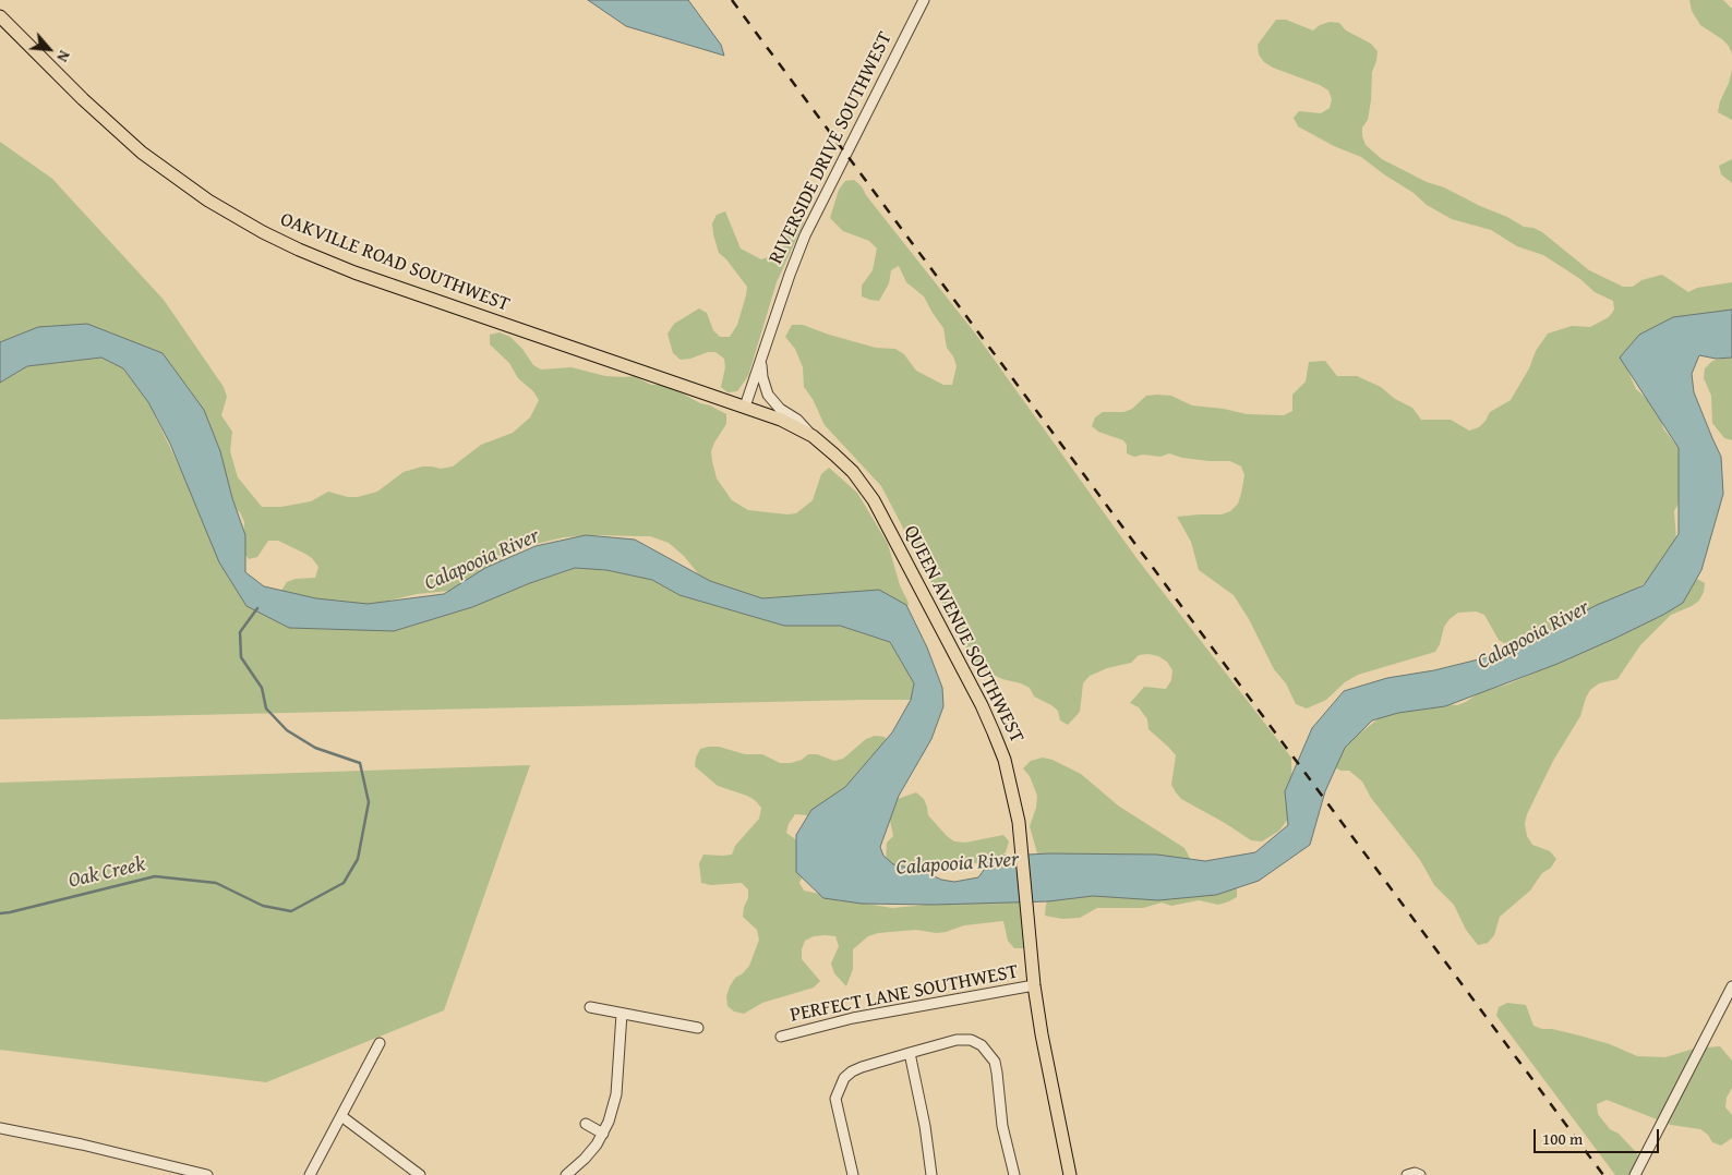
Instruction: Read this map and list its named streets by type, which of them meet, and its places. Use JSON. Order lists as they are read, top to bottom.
{
  "streets": {
    "main road": ["OAKVILLE ROAD SOUTHWEST", "QUEEN AVENUE SOUTHWEST"],
    "street": ["RIVERSIDE DRIVE SOUTHWEST", "PERFECT LANE SOUTHWEST"]
  },
  "crossings": [
    ["RIVERSIDE DRIVE SOUTHWEST", "OAKVILLE ROAD SOUTHWEST"],
    ["RIVERSIDE DRIVE SOUTHWEST", "QUEEN AVENUE SOUTHWEST"],
    ["OAKVILLE ROAD SOUTHWEST", "QUEEN AVENUE SOUTHWEST"],
    ["QUEEN AVENUE SOUTHWEST", "PERFECT LANE SOUTHWEST"]
  ],
  "water": ["Calapooia River", "Oak Creek"],
  "scale_bar": "100 m",
  "north": "bottom right"
}
